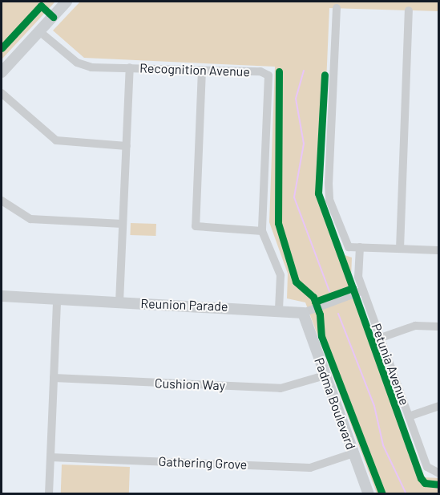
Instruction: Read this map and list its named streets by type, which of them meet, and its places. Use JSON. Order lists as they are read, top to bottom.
{
  "streets": {
    "street": [
      "Recognition Avenue",
      "Reunion Parade",
      "Petunia Avenue",
      "Cushion Way",
      "Padma Boulevard",
      "Gathering Grove"
    ]
  },
  "crossings": [
    ["Recognition Avenue", "Reunion Parade"],
    ["Reunion Parade", "Petunia Avenue"],
    ["Reunion Parade", "Padma Boulevard"],
    ["Cushion Way", "Padma Boulevard"],
    ["Padma Boulevard", "Gathering Grove"]
  ]
}
